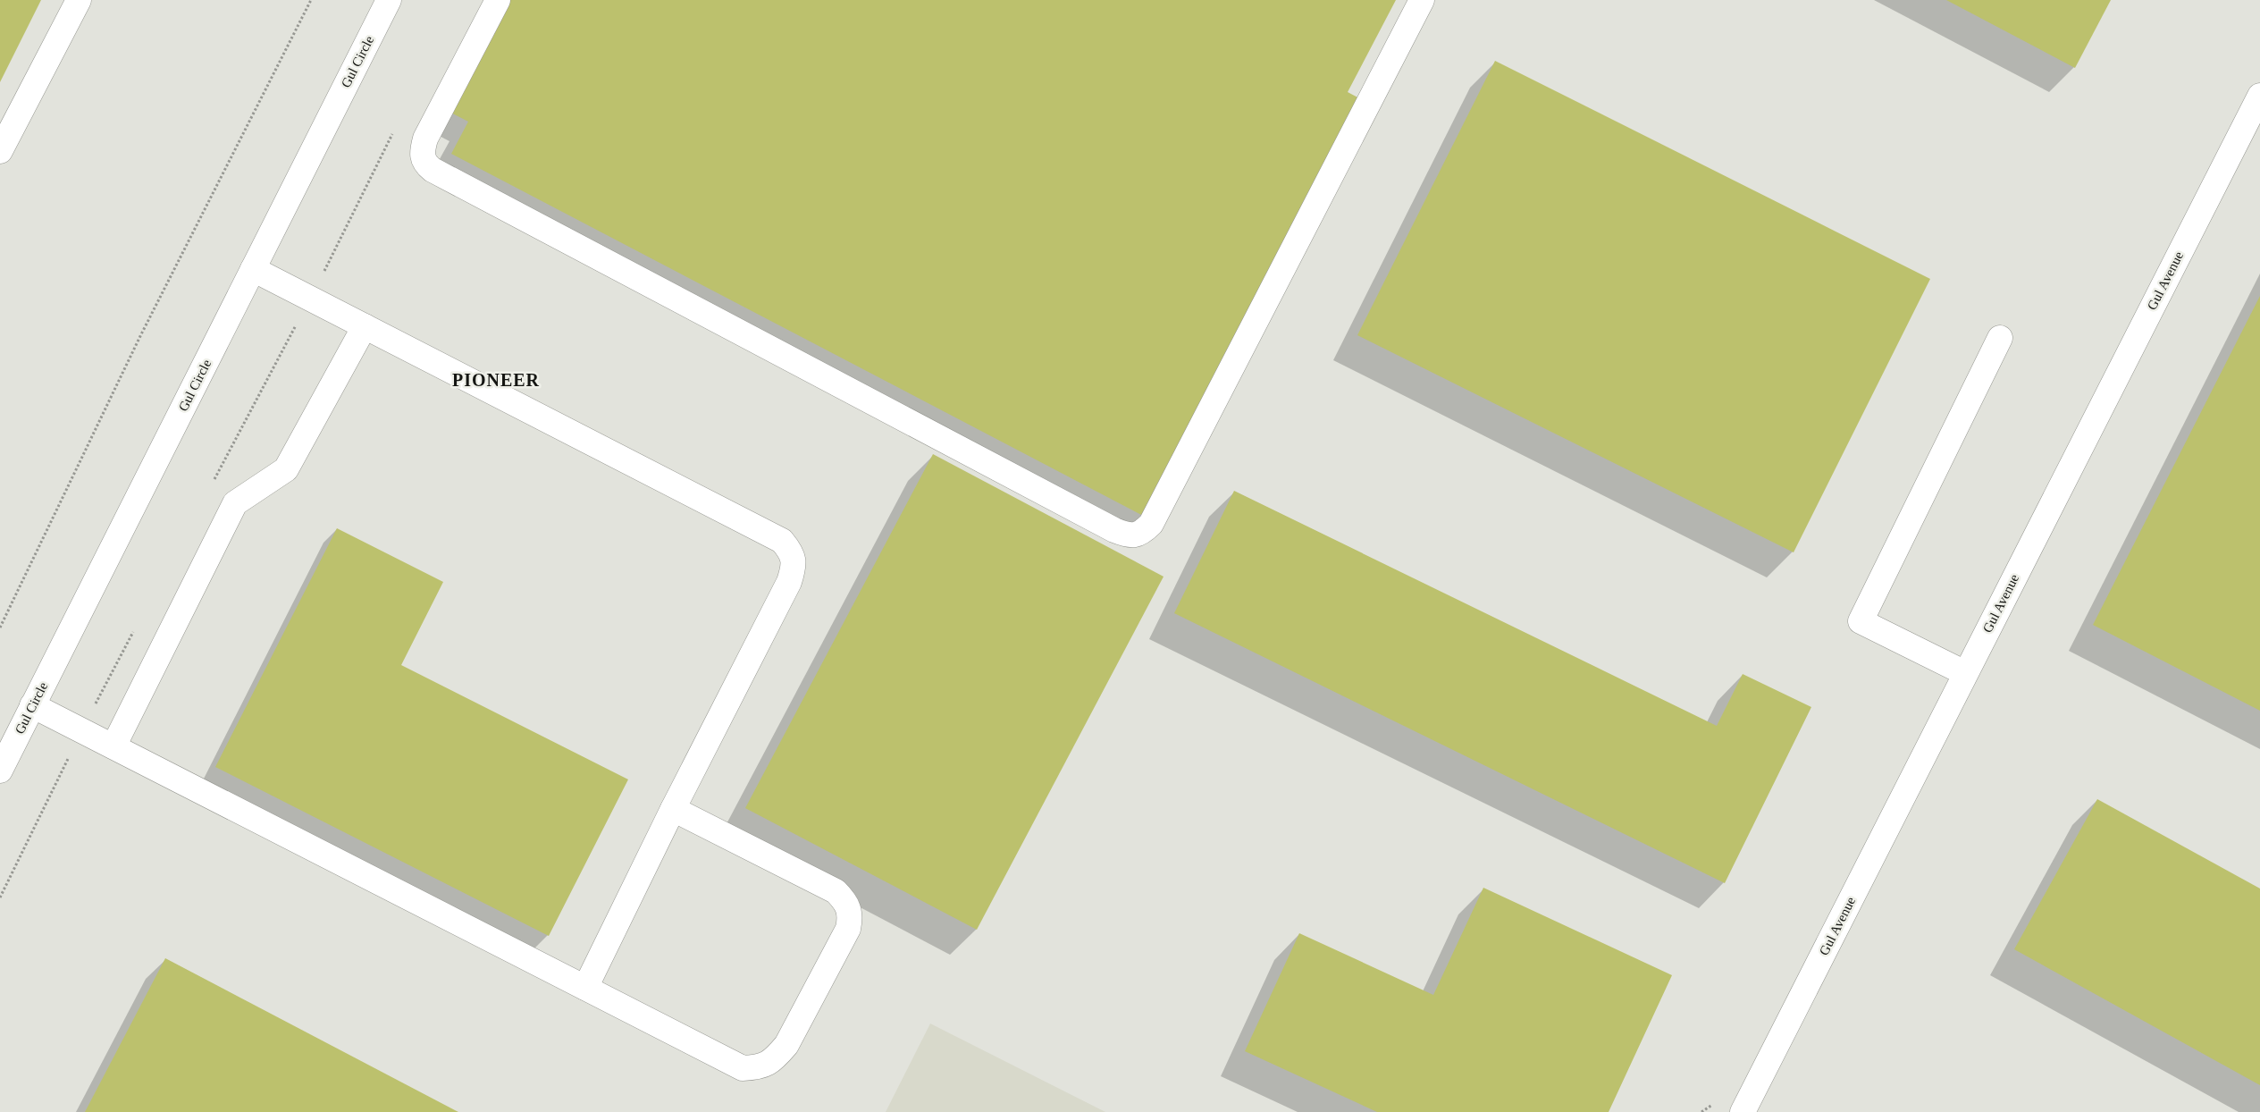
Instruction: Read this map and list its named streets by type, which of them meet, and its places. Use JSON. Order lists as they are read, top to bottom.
{
  "streets": {
    "street": ["Gul Circle", "Gul Avenue"]
  },
  "districts": ["PIONEER"]
}
